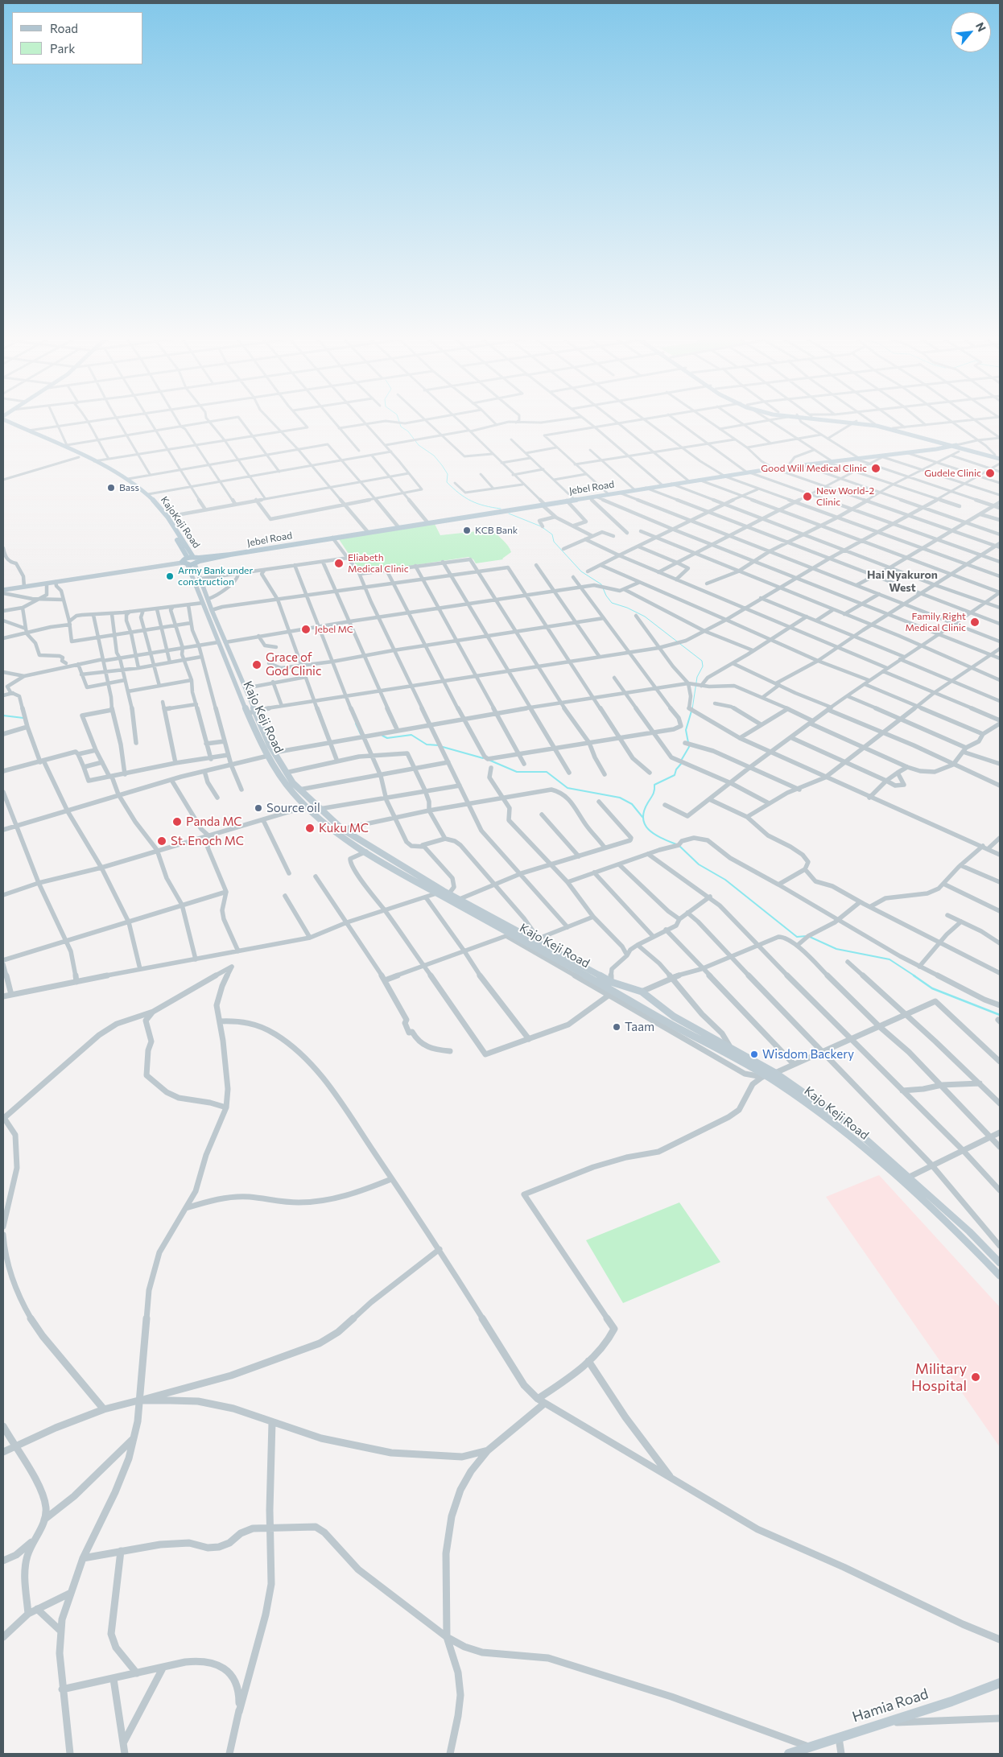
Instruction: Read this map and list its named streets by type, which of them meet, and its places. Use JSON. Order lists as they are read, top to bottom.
{
  "streets": {
    "main road": [
      "Jebel Road",
      "KajoKeji Road",
      "Kajo Keji Road",
      "Hamia Road"
    ]
  },
  "crossings": [
    ["Jebel Road", "KajoKeji Road"],
    ["Jebel Road", "Kajo Keji Road"],
    ["KajoKeji Road", "Kajo Keji Road"]
  ],
  "districts": ["Hai Nyakuron West"],
  "places": [
    "Good Will Medical Clinic",
    "Gudele Clinic",
    "Bass",
    "New World-2 Clinic",
    "KCB Bank",
    "Eliabeth Medical Clinic",
    "Army Bank under construction",
    "Family Right Medical Clinic",
    "Jebel MC",
    "Grace of God Clinic",
    "Source oil",
    "Panda MC",
    "Kuku MC",
    "St. Enoch MC",
    "Taam",
    "Wisdom Backery",
    "Military Hospital"
  ],
  "legend": ["Road", "Park"],
  "north": "top right"
}
